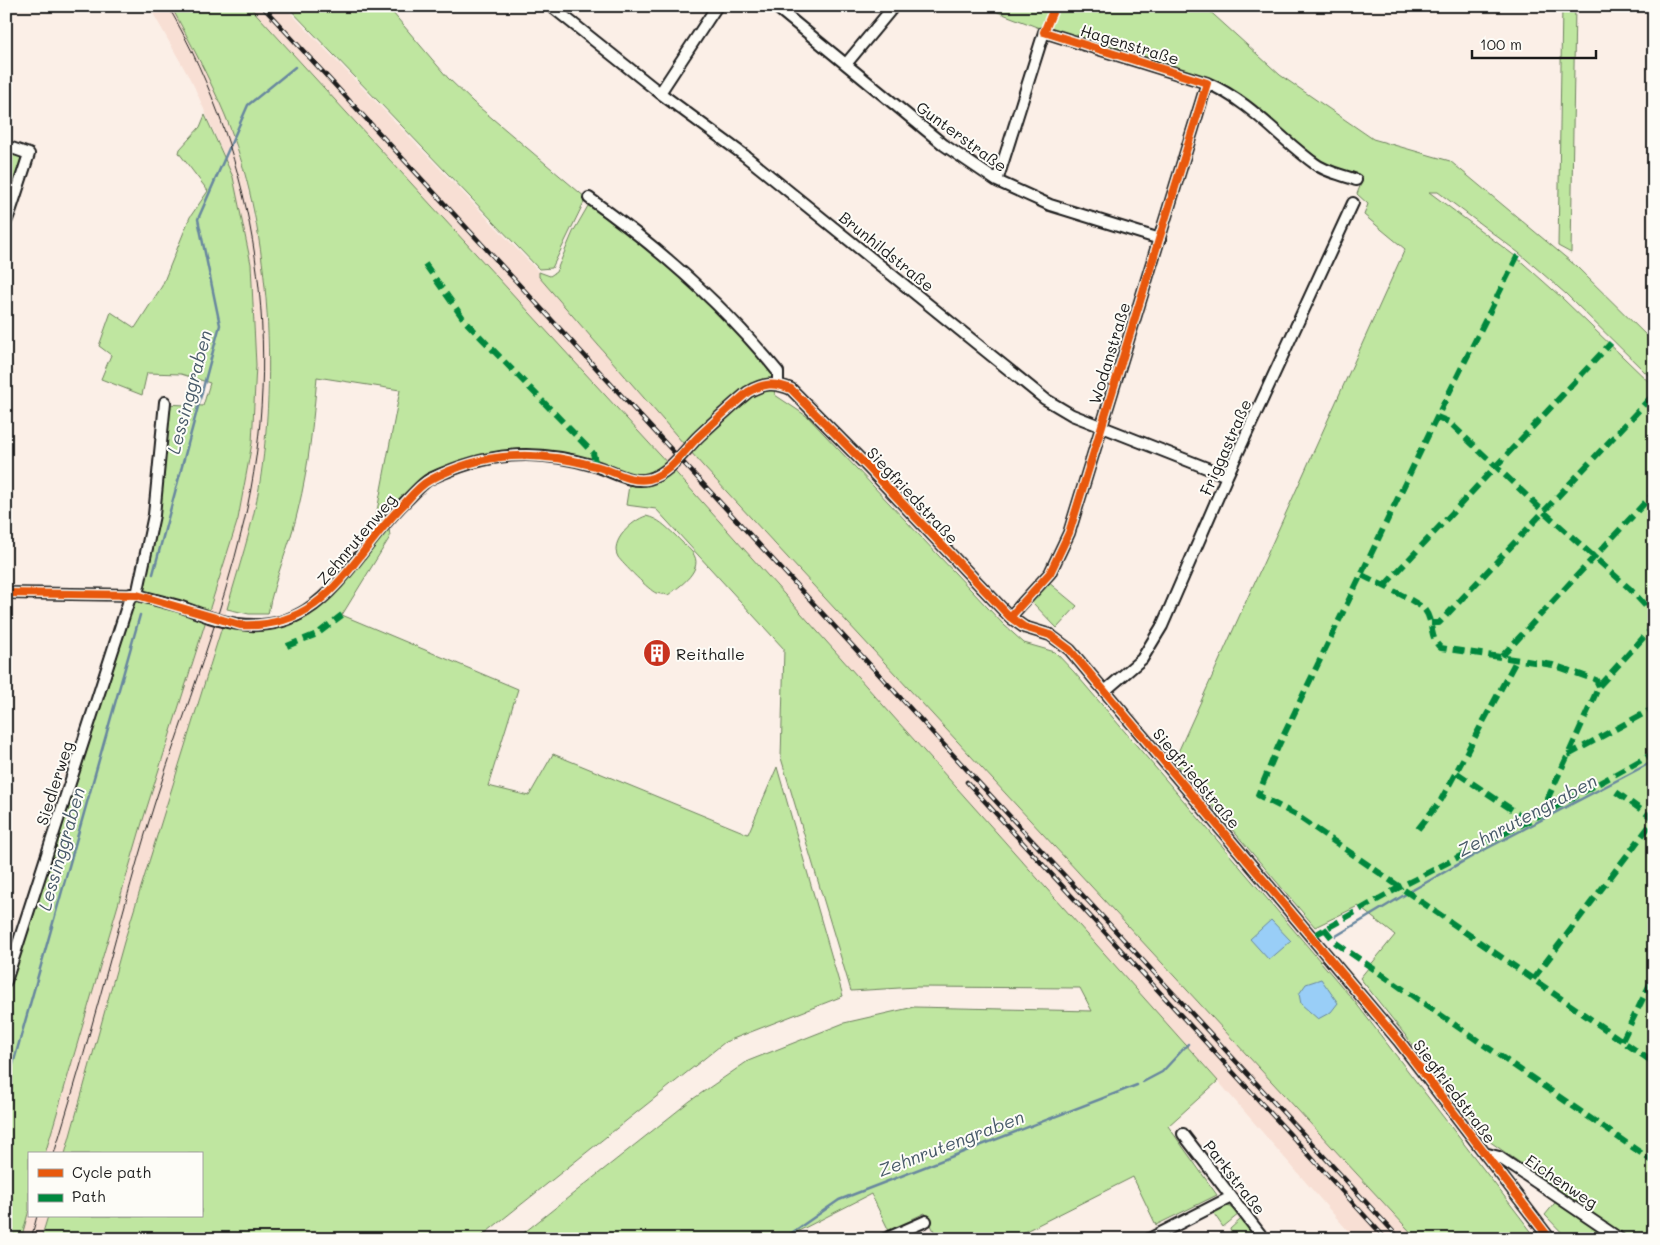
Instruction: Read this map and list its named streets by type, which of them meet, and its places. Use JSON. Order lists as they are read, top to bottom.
{
  "streets": {
    "street": [
      "Hagenstraße",
      "Gunterstraße",
      "Brunhildstraße",
      "Wodanstraße",
      "Friggastraße",
      "Siegfriedstraße",
      "Zehnrutenweg",
      "Siedlerweg",
      "Parkstraße",
      "Eichenweg"
    ]
  },
  "crossings": [
    ["Hagenstraße", "Gunterstraße"],
    ["Hagenstraße", "Wodanstraße"],
    ["Gunterstraße", "Wodanstraße"],
    ["Brunhildstraße", "Wodanstraße"],
    ["Brunhildstraße", "Friggastraße"],
    ["Wodanstraße", "Siegfriedstraße"],
    ["Friggastraße", "Siegfriedstraße"],
    ["Siegfriedstraße", "Zehnrutenweg"],
    ["Siegfriedstraße", "Eichenweg"],
    ["Zehnrutenweg", "Siedlerweg"]
  ],
  "water": ["Lessinggraben", "Zehnrutengraben"],
  "places": {
    "building": ["Reithalle"]
  },
  "legend": ["Cycle path", "Path"],
  "scale_bar": "100 m"
}
